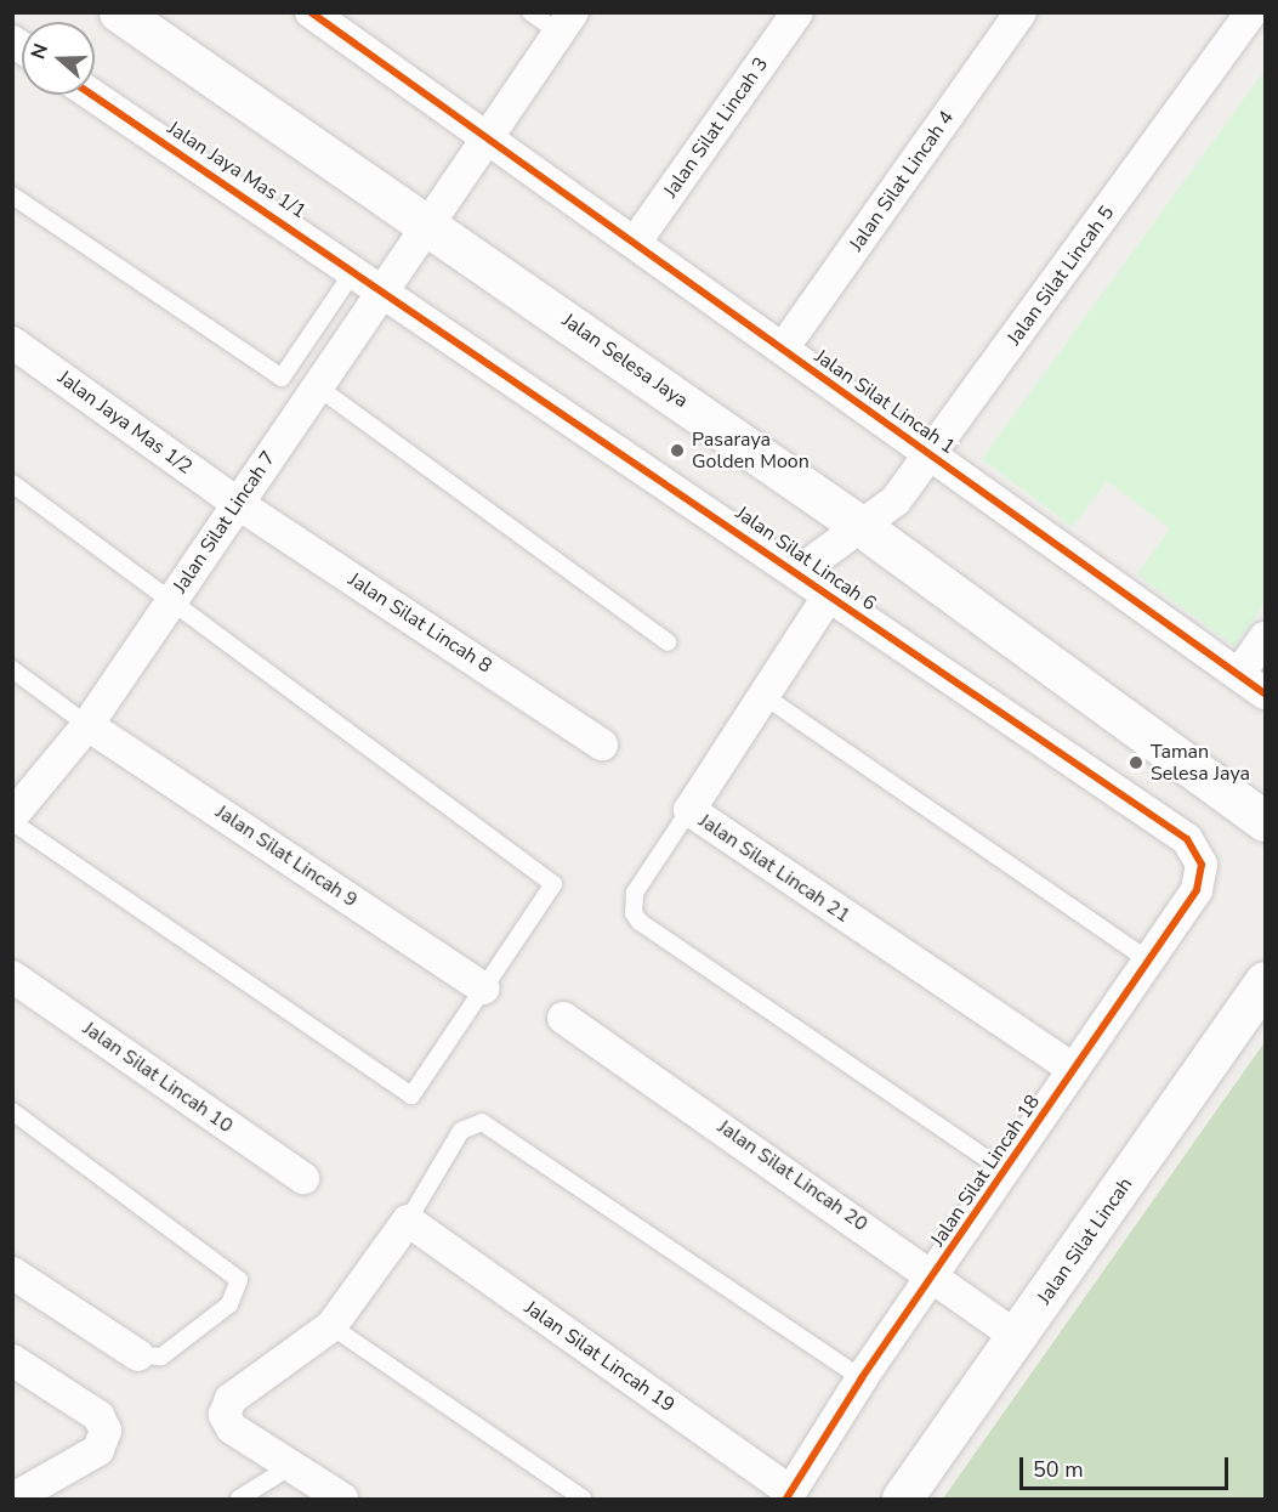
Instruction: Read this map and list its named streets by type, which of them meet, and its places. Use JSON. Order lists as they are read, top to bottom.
{
  "streets": {
    "street": [
      "Jalan Silat Lincah 3",
      "Jalan Jaya Mas 1/1",
      "Jalan Silat Lincah 4",
      "Jalan Silat Lincah 5",
      "Jalan Selesa Jaya",
      "Jalan Silat Lincah 1",
      "Jalan Jaya Mas 1/2",
      "Jalan Silat Lincah 7",
      "Jalan Silat Lincah 6",
      "Jalan Silat Lincah 8",
      "Jalan Silat Lincah 9",
      "Jalan Silat Lincah 21",
      "Jalan Silat Lincah 10",
      "Jalan Silat Lincah 18",
      "Jalan Silat Lincah 20",
      "Jalan Silat Lincah",
      "Jalan Silat Lincah 19"
    ]
  },
  "crossings": [
    ["Jalan Silat Lincah 3", "Jalan Silat Lincah 1"],
    ["Jalan Jaya Mas 1/1", "Jalan Silat Lincah 7"],
    ["Jalan Jaya Mas 1/1", "Jalan Silat Lincah 6"],
    ["Jalan Silat Lincah 4", "Jalan Silat Lincah 1"],
    ["Jalan Silat Lincah 5", "Jalan Selesa Jaya"],
    ["Jalan Silat Lincah 5", "Jalan Silat Lincah 1"],
    ["Jalan Silat Lincah 5", "Jalan Silat Lincah 6"],
    ["Jalan Selesa Jaya", "Jalan Silat Lincah 7"],
    ["Jalan Selesa Jaya", "Jalan Silat Lincah 6"],
    ["Jalan Silat Lincah 1", "Jalan Silat Lincah 7"],
    ["Jalan Jaya Mas 1/2", "Jalan Silat Lincah 7"],
    ["Jalan Jaya Mas 1/2", "Jalan Silat Lincah 8"],
    ["Jalan Silat Lincah 7", "Jalan Silat Lincah 6"],
    ["Jalan Silat Lincah 7", "Jalan Silat Lincah 8"],
    ["Jalan Silat Lincah 7", "Jalan Silat Lincah 9"],
    ["Jalan Silat Lincah 6", "Jalan Silat Lincah 21"],
    ["Jalan Silat Lincah 6", "Jalan Silat Lincah 18"],
    ["Jalan Silat Lincah 21", "Jalan Silat Lincah 18"],
    ["Jalan Silat Lincah 18", "Jalan Silat Lincah 20"],
    ["Jalan Silat Lincah 18", "Jalan Silat Lincah 19"],
    ["Jalan Silat Lincah 20", "Jalan Silat Lincah"]
  ],
  "places": ["Pasaraya Golden Moon", "Taman Selesa Jaya"],
  "scale_bar": "50 m",
  "north": "left"
}
